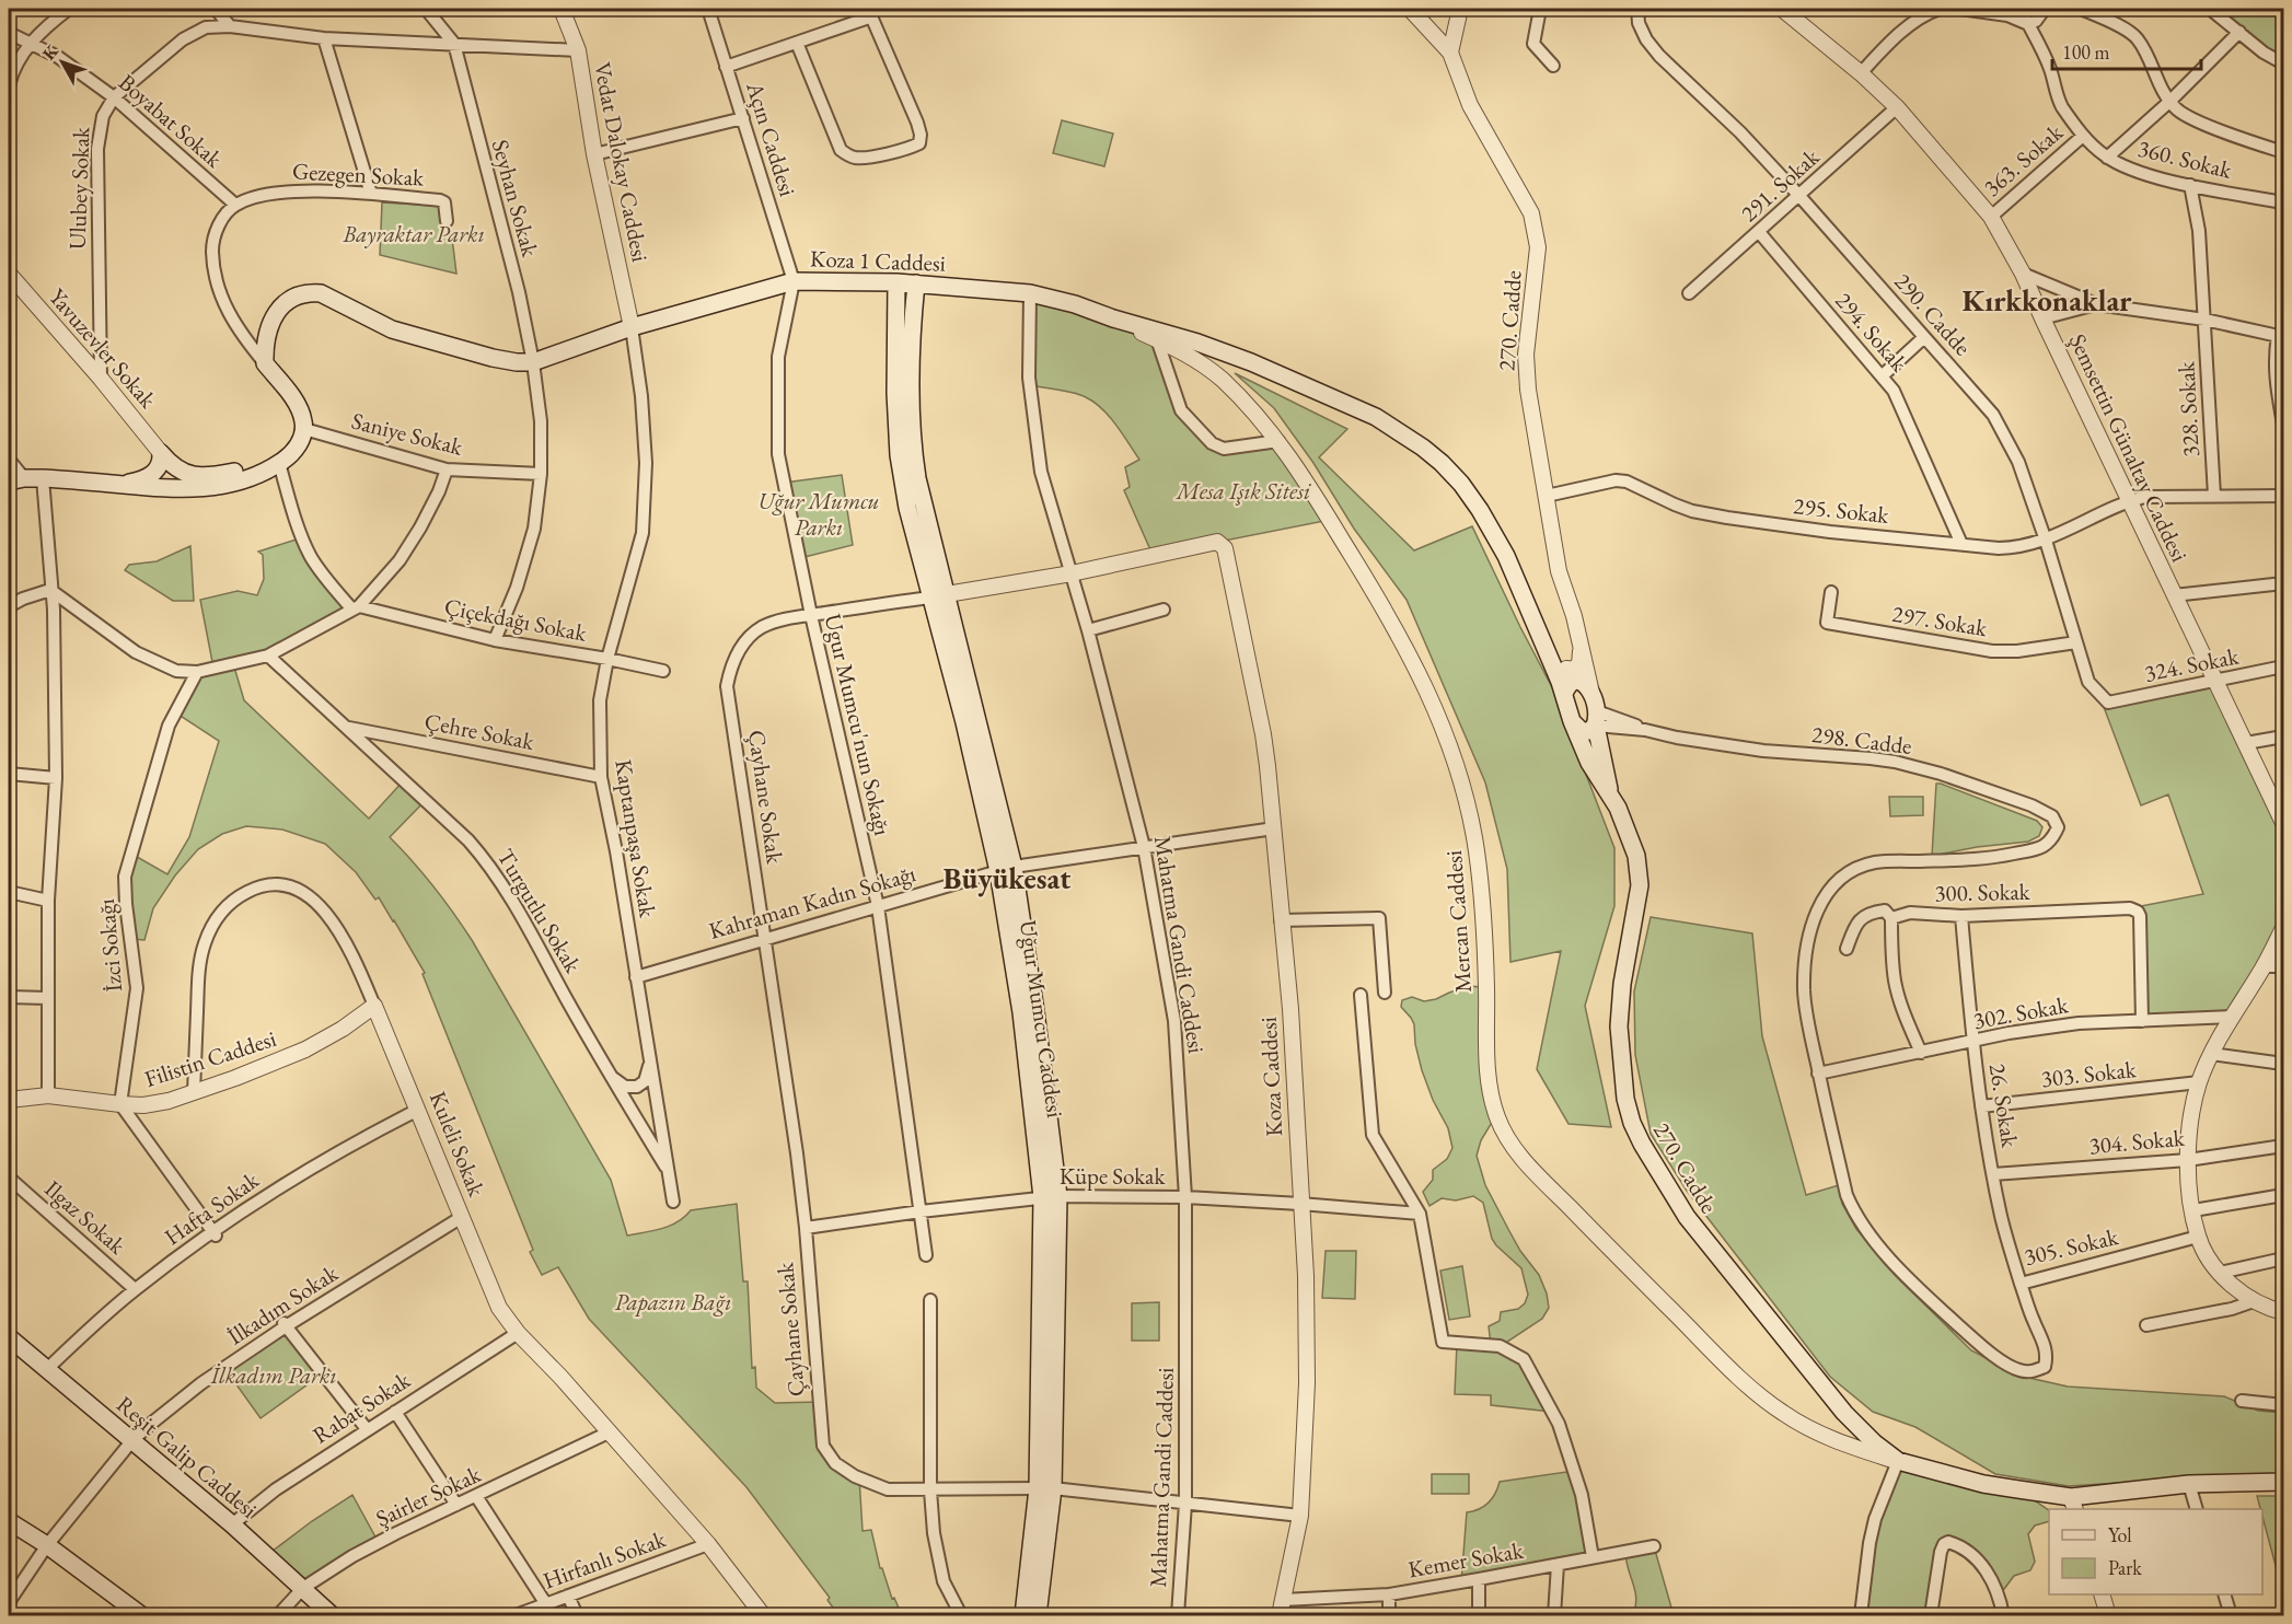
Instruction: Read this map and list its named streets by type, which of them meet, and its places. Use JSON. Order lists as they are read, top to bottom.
{
  "streets": {
    "main road": [
      "Koza 1 Caddesi",
      "270. Cadde",
      "Uğur Mumcu Caddesi",
      "Reşit Galip Caddesi"
    ],
    "street": [
      "Boyabat Sokak",
      "Açın Caddesi",
      "360. Sokak",
      "363. Sokak",
      "Vedat Dalokay Caddesi",
      "Gezegen Sokak",
      "291. Sokak",
      "Ulubey Sokak",
      "Seyhan Sokak",
      "290. Cadde",
      "294. Sokak",
      "Yavuzevler Sokak",
      "328. Sokak",
      "Saniye Sokak",
      "Şemsettin Günaltay Caddesi",
      "295. Sokak",
      "Çiçekdağı Sokak",
      "297. Sokak",
      "324. Sokak",
      "Ugur Mumcu'nun Sokağı",
      "Çehre Sokak",
      "298. Cadde",
      "Çayhane Sokak",
      "Kaptanpaşa Sokak",
      "300. Sokak",
      "Kahraman Kadın Sokağı",
      "Turgutlu Sokak",
      "Mercan Caddesi",
      "Mahatma Gandi Caddesi",
      "İzci Sokağı",
      "302. Sokak",
      "Filistin Caddesi",
      "303. Sokak",
      "Koza Caddesi",
      "26. Sokak",
      "304. Sokak",
      "Kuleli Sokak",
      "Küpe Sokak",
      "Hafta Sokak",
      "Ilgaz Sokak",
      "305. Sokak",
      "İlkadım Sokak",
      "Rabat Sokak",
      "Şairler Sokak",
      "Hirfanlı Sokak",
      "Kemer Sokak"
    ]
  },
  "crossings": [
    ["Boyabat Sokak", "Gezegen Sokak"],
    ["Boyabat Sokak", "Ulubey Sokak"],
    ["Açın Caddesi", "Koza 1 Caddesi"],
    ["Açın Caddesi", "Ugur Mumcu'nun Sokağı"],
    ["360. Sokak", "363. Sokak"],
    ["360. Sokak", "328. Sokak"],
    ["363. Sokak", "Şemsettin Günaltay Caddesi"],
    ["Vedat Dalokay Caddesi", "Ulubey Sokak"],
    ["Vedat Dalokay Caddesi", "Koza 1 Caddesi"],
    ["Vedat Dalokay Caddesi", "Kaptanpaşa Sokak"],
    ["291. Sokak", "290. Cadde"],
    ["291. Sokak", "294. Sokak"],
    ["291. Sokak", "Şemsettin Günaltay Caddesi"],
    ["Ulubey Sokak", "Seyhan Sokak"],
    ["Ulubey Sokak", "Yavuzevler Sokak"],
    ["Seyhan Sokak", "Koza 1 Caddesi"],
    ["Seyhan Sokak", "Saniye Sokak"],
    ["Seyhan Sokak", "Çiçekdağı Sokak"],
    ["Koza 1 Caddesi", "270. Cadde"],
    ["Koza 1 Caddesi", "Ugur Mumcu'nun Sokağı"],
    ["Koza 1 Caddesi", "Kaptanpaşa Sokak"],
    ["Koza 1 Caddesi", "Mercan Caddesi"],
    ["Koza 1 Caddesi", "Mahatma Gandi Caddesi"],
    ["Koza 1 Caddesi", "Uğur Mumcu Caddesi"],
    ["290. Cadde", "295. Sokak"],
    ["290. Cadde", "297. Sokak"],
    ["290. Cadde", "324. Sokak"],
    ["270. Cadde", "295. Sokak"],
    ["270. Cadde", "298. Cadde"],
    ["270. Cadde", "Mercan Caddesi"],
    ["294. Sokak", "295. Sokak"],
    ["328. Sokak", "295. Sokak"],
    ["Şemsettin Günaltay Caddesi", "295. Sokak"],
    ["Şemsettin Günaltay Caddesi", "324. Sokak"],
    ["Çiçekdağı Sokak", "Kaptanpaşa Sokak"],
    ["Ugur Mumcu'nun Sokağı", "Çayhane Sokak"],
    ["Ugur Mumcu'nun Sokağı", "Kahraman Kadın Sokağı"],
    ["Ugur Mumcu'nun Sokağı", "Küpe Sokak"],
    ["Çehre Sokak", "Kaptanpaşa Sokak"],
    ["Çehre Sokak", "Turgutlu Sokak"],
    ["298. Cadde", "302. Sokak"],
    ["Çayhane Sokak", "Kahraman Kadın Sokağı"],
    ["Çayhane Sokak", "Mahatma Gandi Caddesi"],
    ["Çayhane Sokak", "Uğur Mumcu Caddesi"],
    ["Çayhane Sokak", "Koza Caddesi"],
    ["Çayhane Sokak", "Küpe Sokak"],
    ["Kaptanpaşa Sokak", "Kahraman Kadın Sokağı"],
    ["Kaptanpaşa Sokak", "Turgutlu Sokak"],
    ["300. Sokak", "302. Sokak"],
    ["300. Sokak", "26. Sokak"],
    ["Kahraman Kadın Sokağı", "Mahatma Gandi Caddesi"],
    ["Kahraman Kadın Sokağı", "Uğur Mumcu Caddesi"],
    ["Kahraman Kadın Sokağı", "Koza Caddesi"],
    ["Mahatma Gandi Caddesi", "Küpe Sokak"],
    ["İzci Sokağı", "Filistin Caddesi"],
    ["302. Sokak", "26. Sokak"],
    ["Uğur Mumcu Caddesi", "Küpe Sokak"],
    ["Filistin Caddesi", "Kuleli Sokak"],
    ["303. Sokak", "26. Sokak"],
    ["Koza Caddesi", "Küpe Sokak"],
    ["Koza Caddesi", "Kemer Sokak"],
    ["26. Sokak", "304. Sokak"],
    ["26. Sokak", "305. Sokak"],
    ["304. Sokak", "305. Sokak"],
    ["Kuleli Sokak", "Hafta Sokak"],
    ["Kuleli Sokak", "İlkadım Sokak"],
    ["Kuleli Sokak", "Rabat Sokak"],
    ["Kuleli Sokak", "Şairler Sokak"],
    ["Kuleli Sokak", "Hirfanlı Sokak"],
    ["Hafta Sokak", "Ilgaz Sokak"],
    ["Hafta Sokak", "Reşit Galip Caddesi"],
    ["İlkadım Sokak", "Reşit Galip Caddesi"],
    ["Rabat Sokak", "Reşit Galip Caddesi"],
    ["Reşit Galip Caddesi", "Şairler Sokak"]
  ],
  "districts": ["Kırkkonaklar", "Büyükesat"],
  "parks": [
    "Bayraktar Parkı",
    "Mesa Işık Sitesi",
    "Uğur Mumcu Parkı",
    "Papazın Bağı",
    "İlkadım Parkı"
  ],
  "legend": ["Yol", "Park"],
  "scale_bar": "100 m",
  "north": "top left"
}
